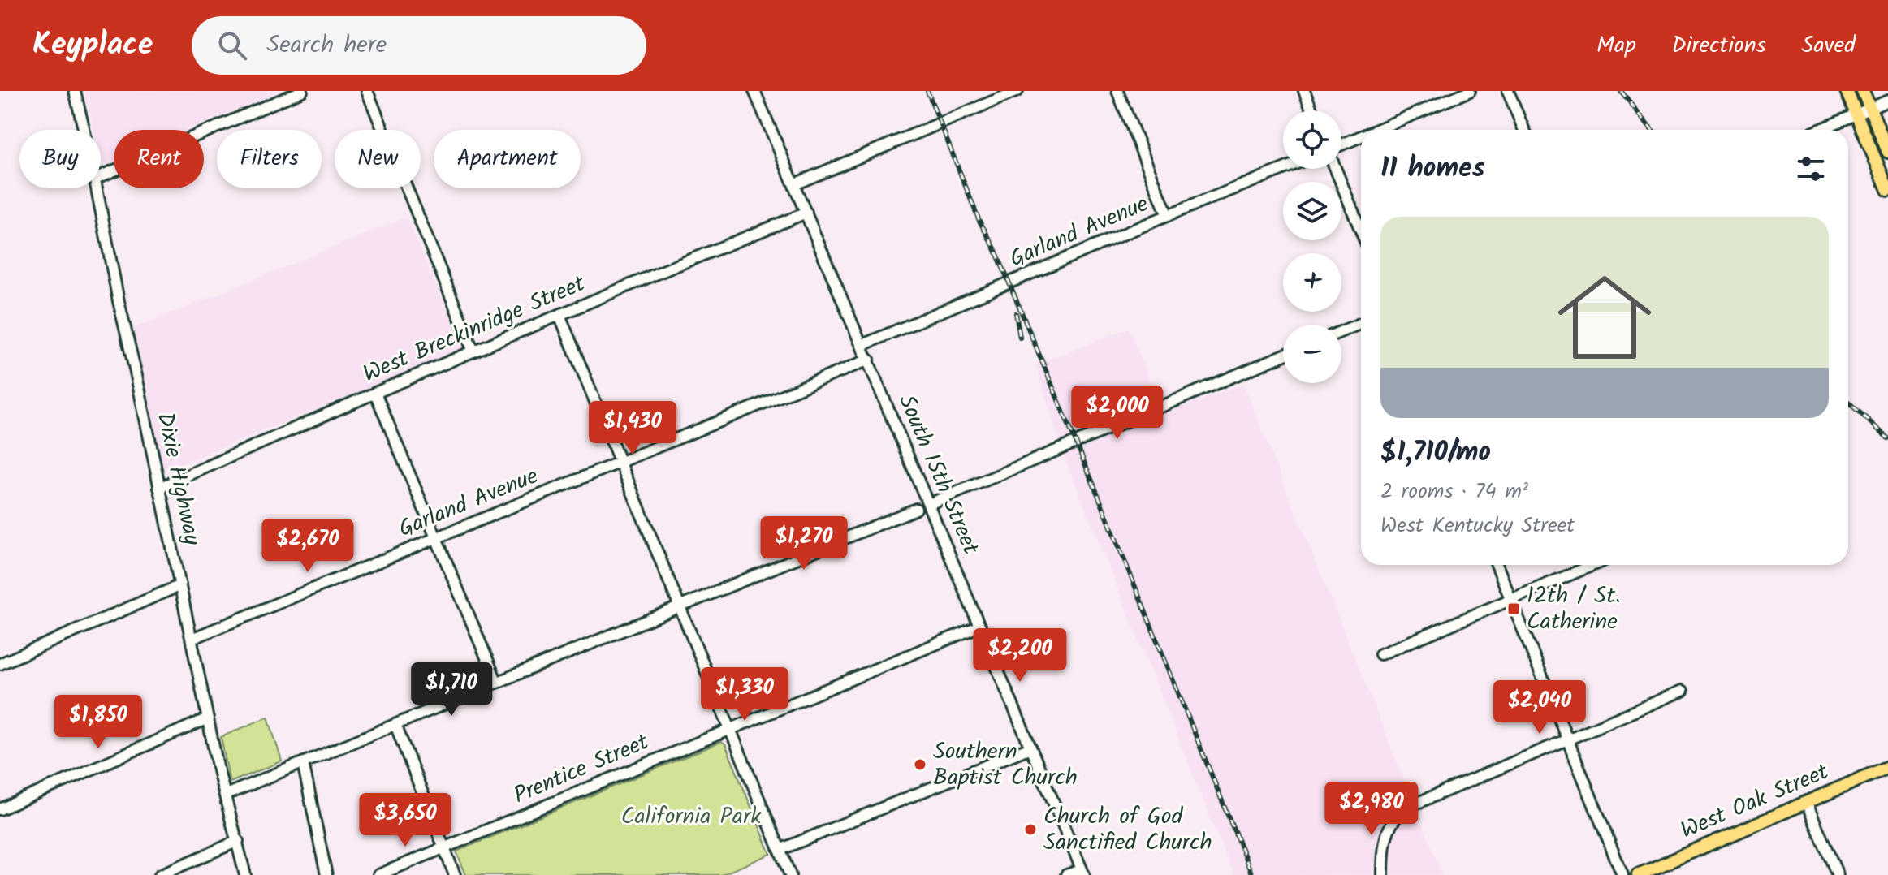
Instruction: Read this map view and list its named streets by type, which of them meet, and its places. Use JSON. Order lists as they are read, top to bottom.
{
  "streets": {
    "main road": ["West Oak Street"],
    "street": [
      "Garland Avenue",
      "West Breckinridge Street",
      "South 15th Street",
      "Dixie Highway",
      "Prentice Street"
    ]
  },
  "crossings": [
    ["Garland Avenue", "South 15th Street"],
    ["Garland Avenue", "Dixie Highway"],
    ["West Breckinridge Street", "South 15th Street"],
    ["West Breckinridge Street", "Dixie Highway"],
    ["South 15th Street", "Prentice Street"]
  ],
  "parks": ["California Park"],
  "places": {
    "transit": ["12th / St. Catherine"],
    "other": ["Southern Baptist Church", "Church of God Sanctified Church"]
  },
  "page": {
    "header": "Keyplace",
    "search": "Search here",
    "nav": ["Map", "Directions", "Saved"],
    "map_buttons": ["+", "−"],
    "chip": [
      "Buy",
      "Rent",
      "Filters",
      "New",
      "Apartment"
    ],
    "heading": "11 homes",
    "list": [
      {
        "name": "$1,710/mo",
        "note": "2 rooms · 74 m² · West Kentucky Street"
      }
    ],
    "price": [
      "$2,000",
      "$1,430",
      "$1,270",
      "$2,670",
      "$2,200",
      "$1,710",
      "$1,330",
      "$2,040",
      "$1,850",
      "$2,980",
      "$3,650"
    ]
  }
}
